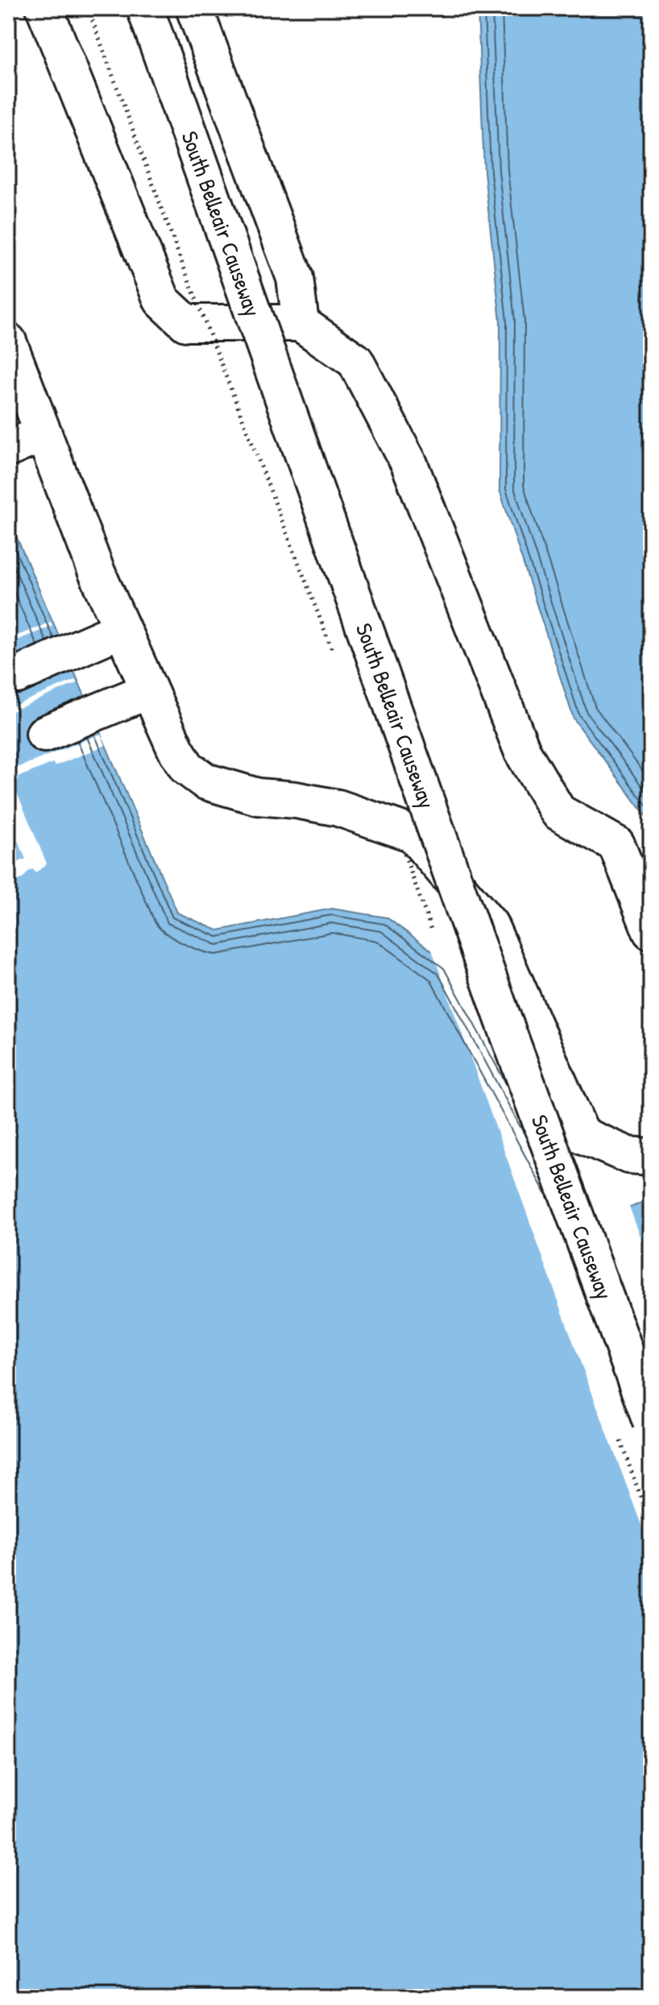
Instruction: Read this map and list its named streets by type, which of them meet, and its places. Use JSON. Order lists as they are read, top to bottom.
{
  "streets": {
    "main road": ["South Belleair Causeway"]
  }
}
